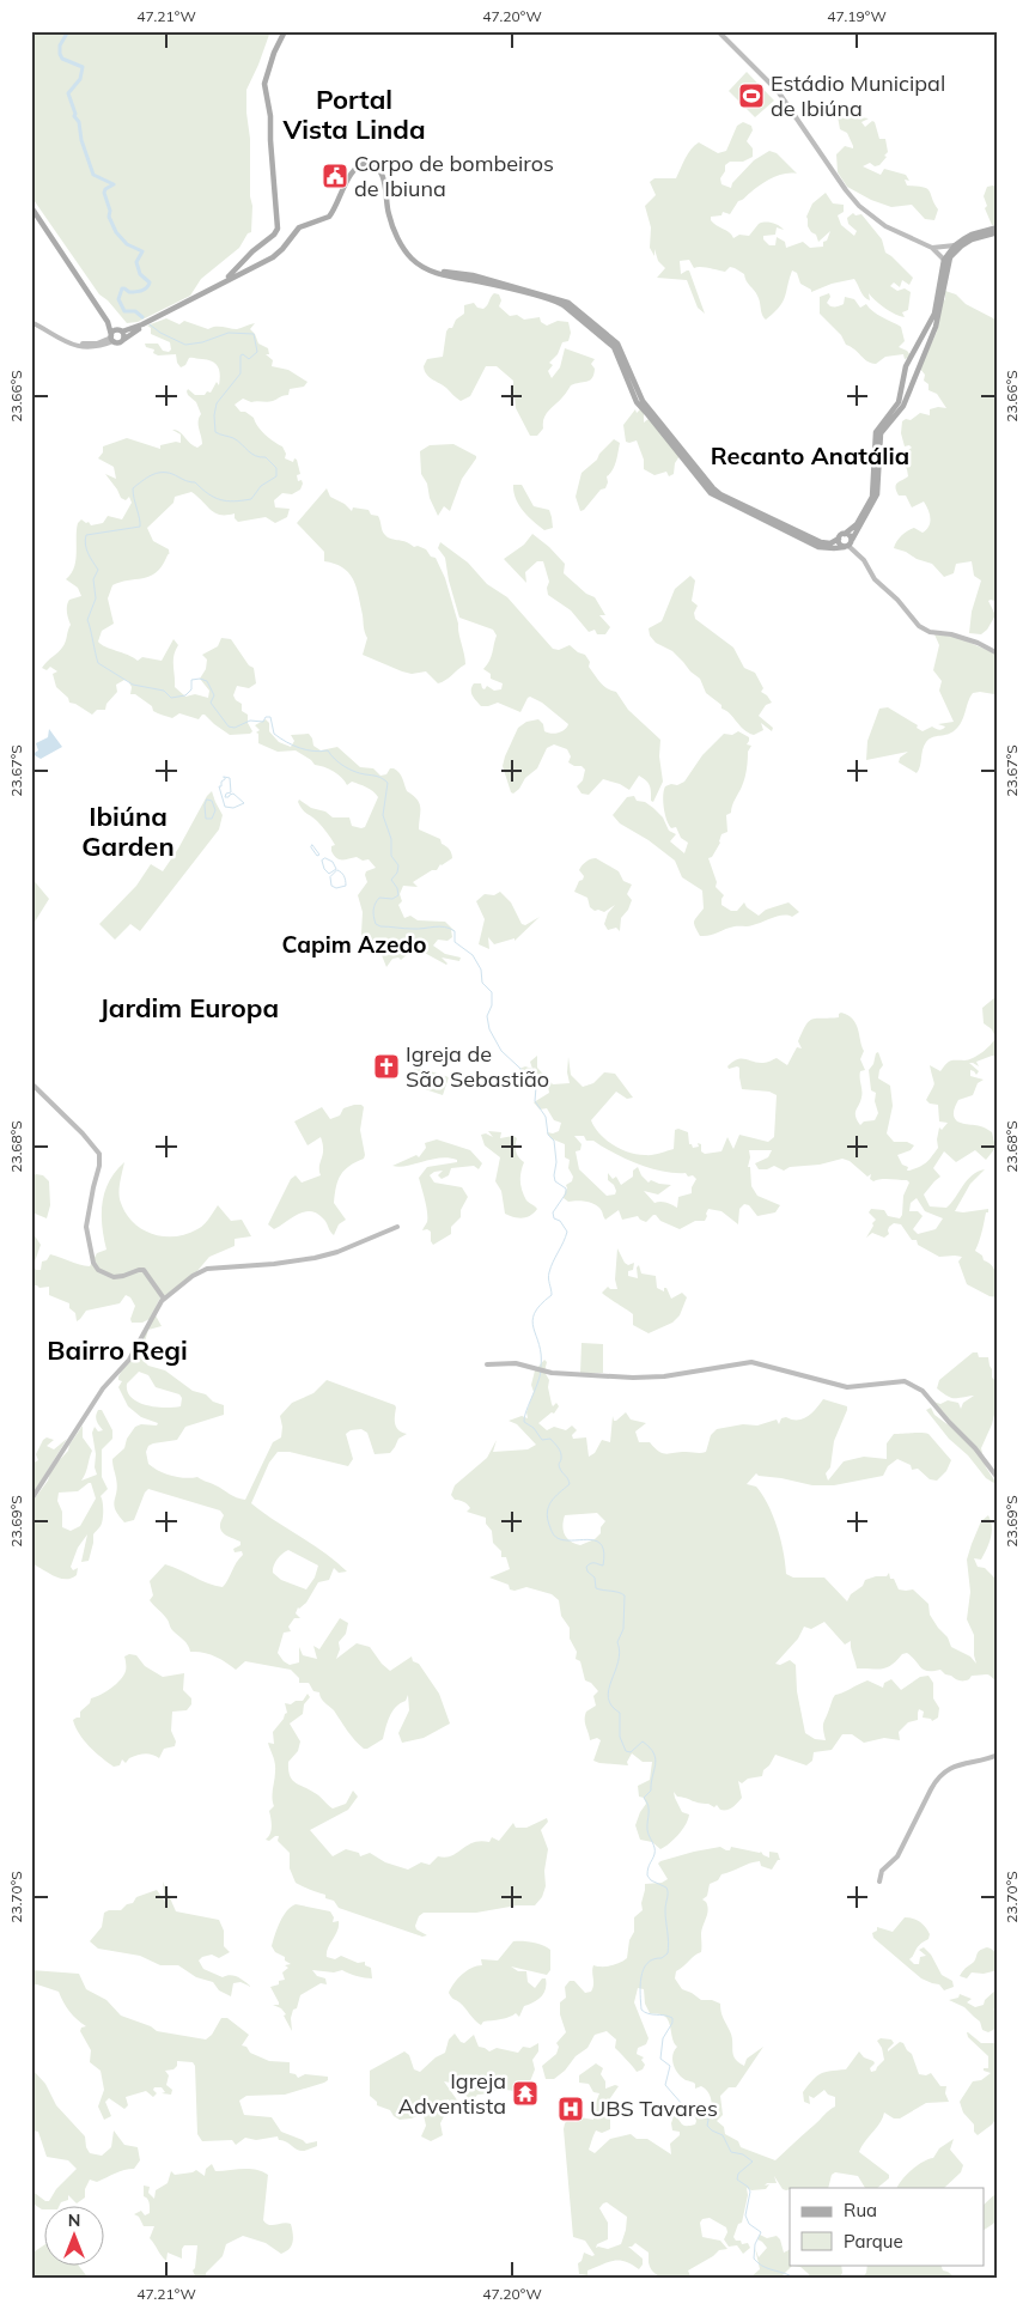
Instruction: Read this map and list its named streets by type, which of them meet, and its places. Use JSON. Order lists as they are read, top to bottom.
{
  "districts": [
    "Portal Vista Linda",
    "Recanto Anatália",
    "Ibiúna Garden",
    "Capim Azedo",
    "Jardim Europa",
    "Bairro Regi"
  ],
  "places": {
    "sports": ["Estádio Municipal de Ibiúna"],
    "public building": ["Corpo de bombeiros de Ibiuna"],
    "church": ["Igreja de São Sebastião"],
    "temple": ["Igreja Adventista"],
    "hospital": ["UBS Tavares"]
  },
  "legend": ["Rua", "Parque"],
  "north": "top",
  "coordinates": [
    "47.21°W",
    "47.20°W",
    "47.19°W",
    "23.66°S",
    "23.67°S",
    "23.68°S",
    "23.69°S",
    "23.70°S"
  ]
}
